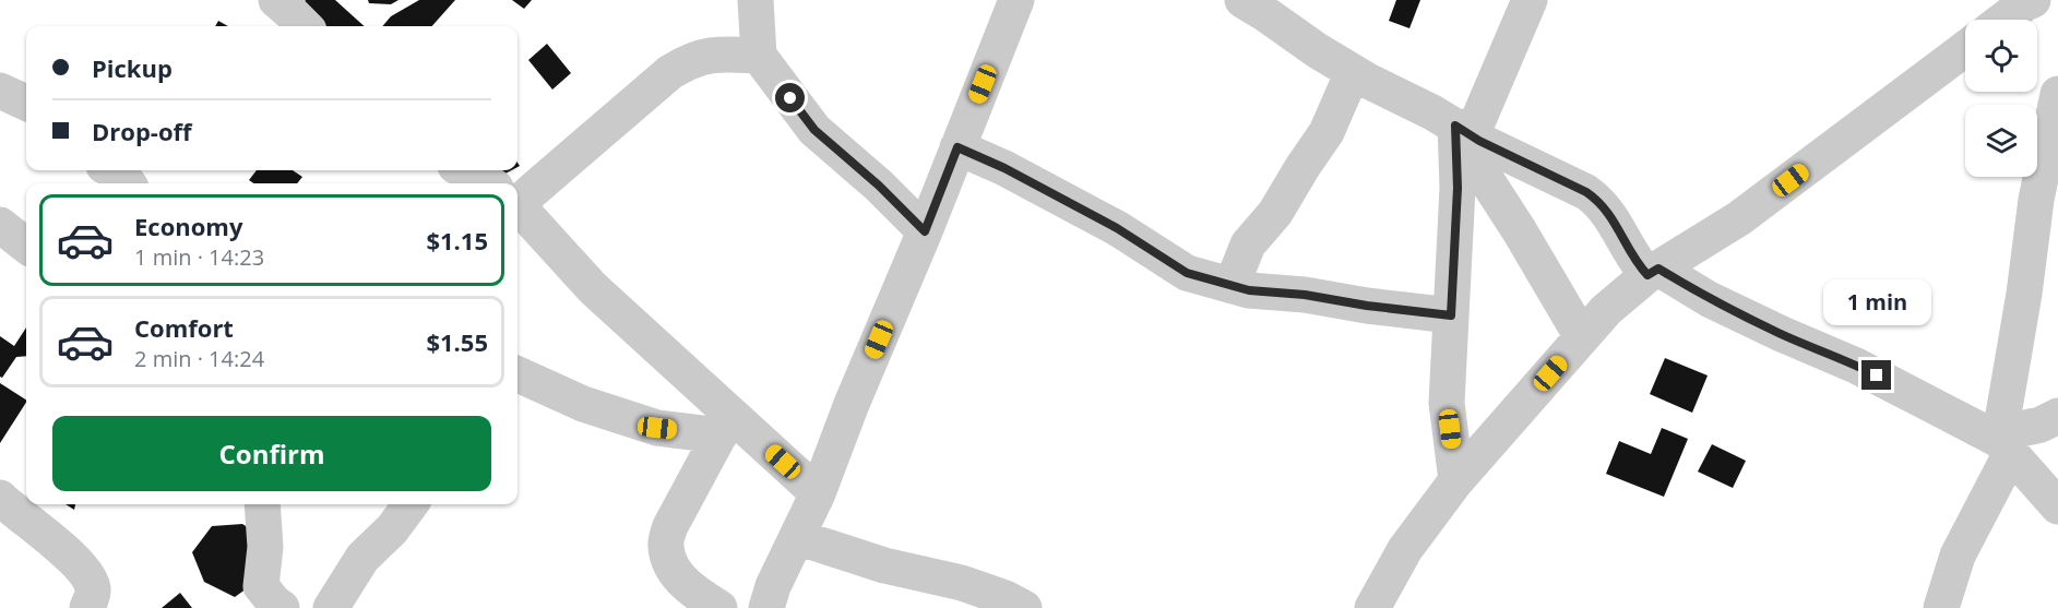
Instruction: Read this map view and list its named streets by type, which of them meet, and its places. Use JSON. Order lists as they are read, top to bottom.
{
  "page": {
    "banner": ["Pickup", "Drop-off"],
    "list": [
      {
        "name": "Economy",
        "note": "1 min · 14:23",
        "value": "$1.15"
      },
      {
        "name": "Comfort",
        "note": "2 min · 14:24",
        "value": "$1.55"
      }
    ],
    "bubble": "1 min",
    "buttons": "Confirm"
  }
}
